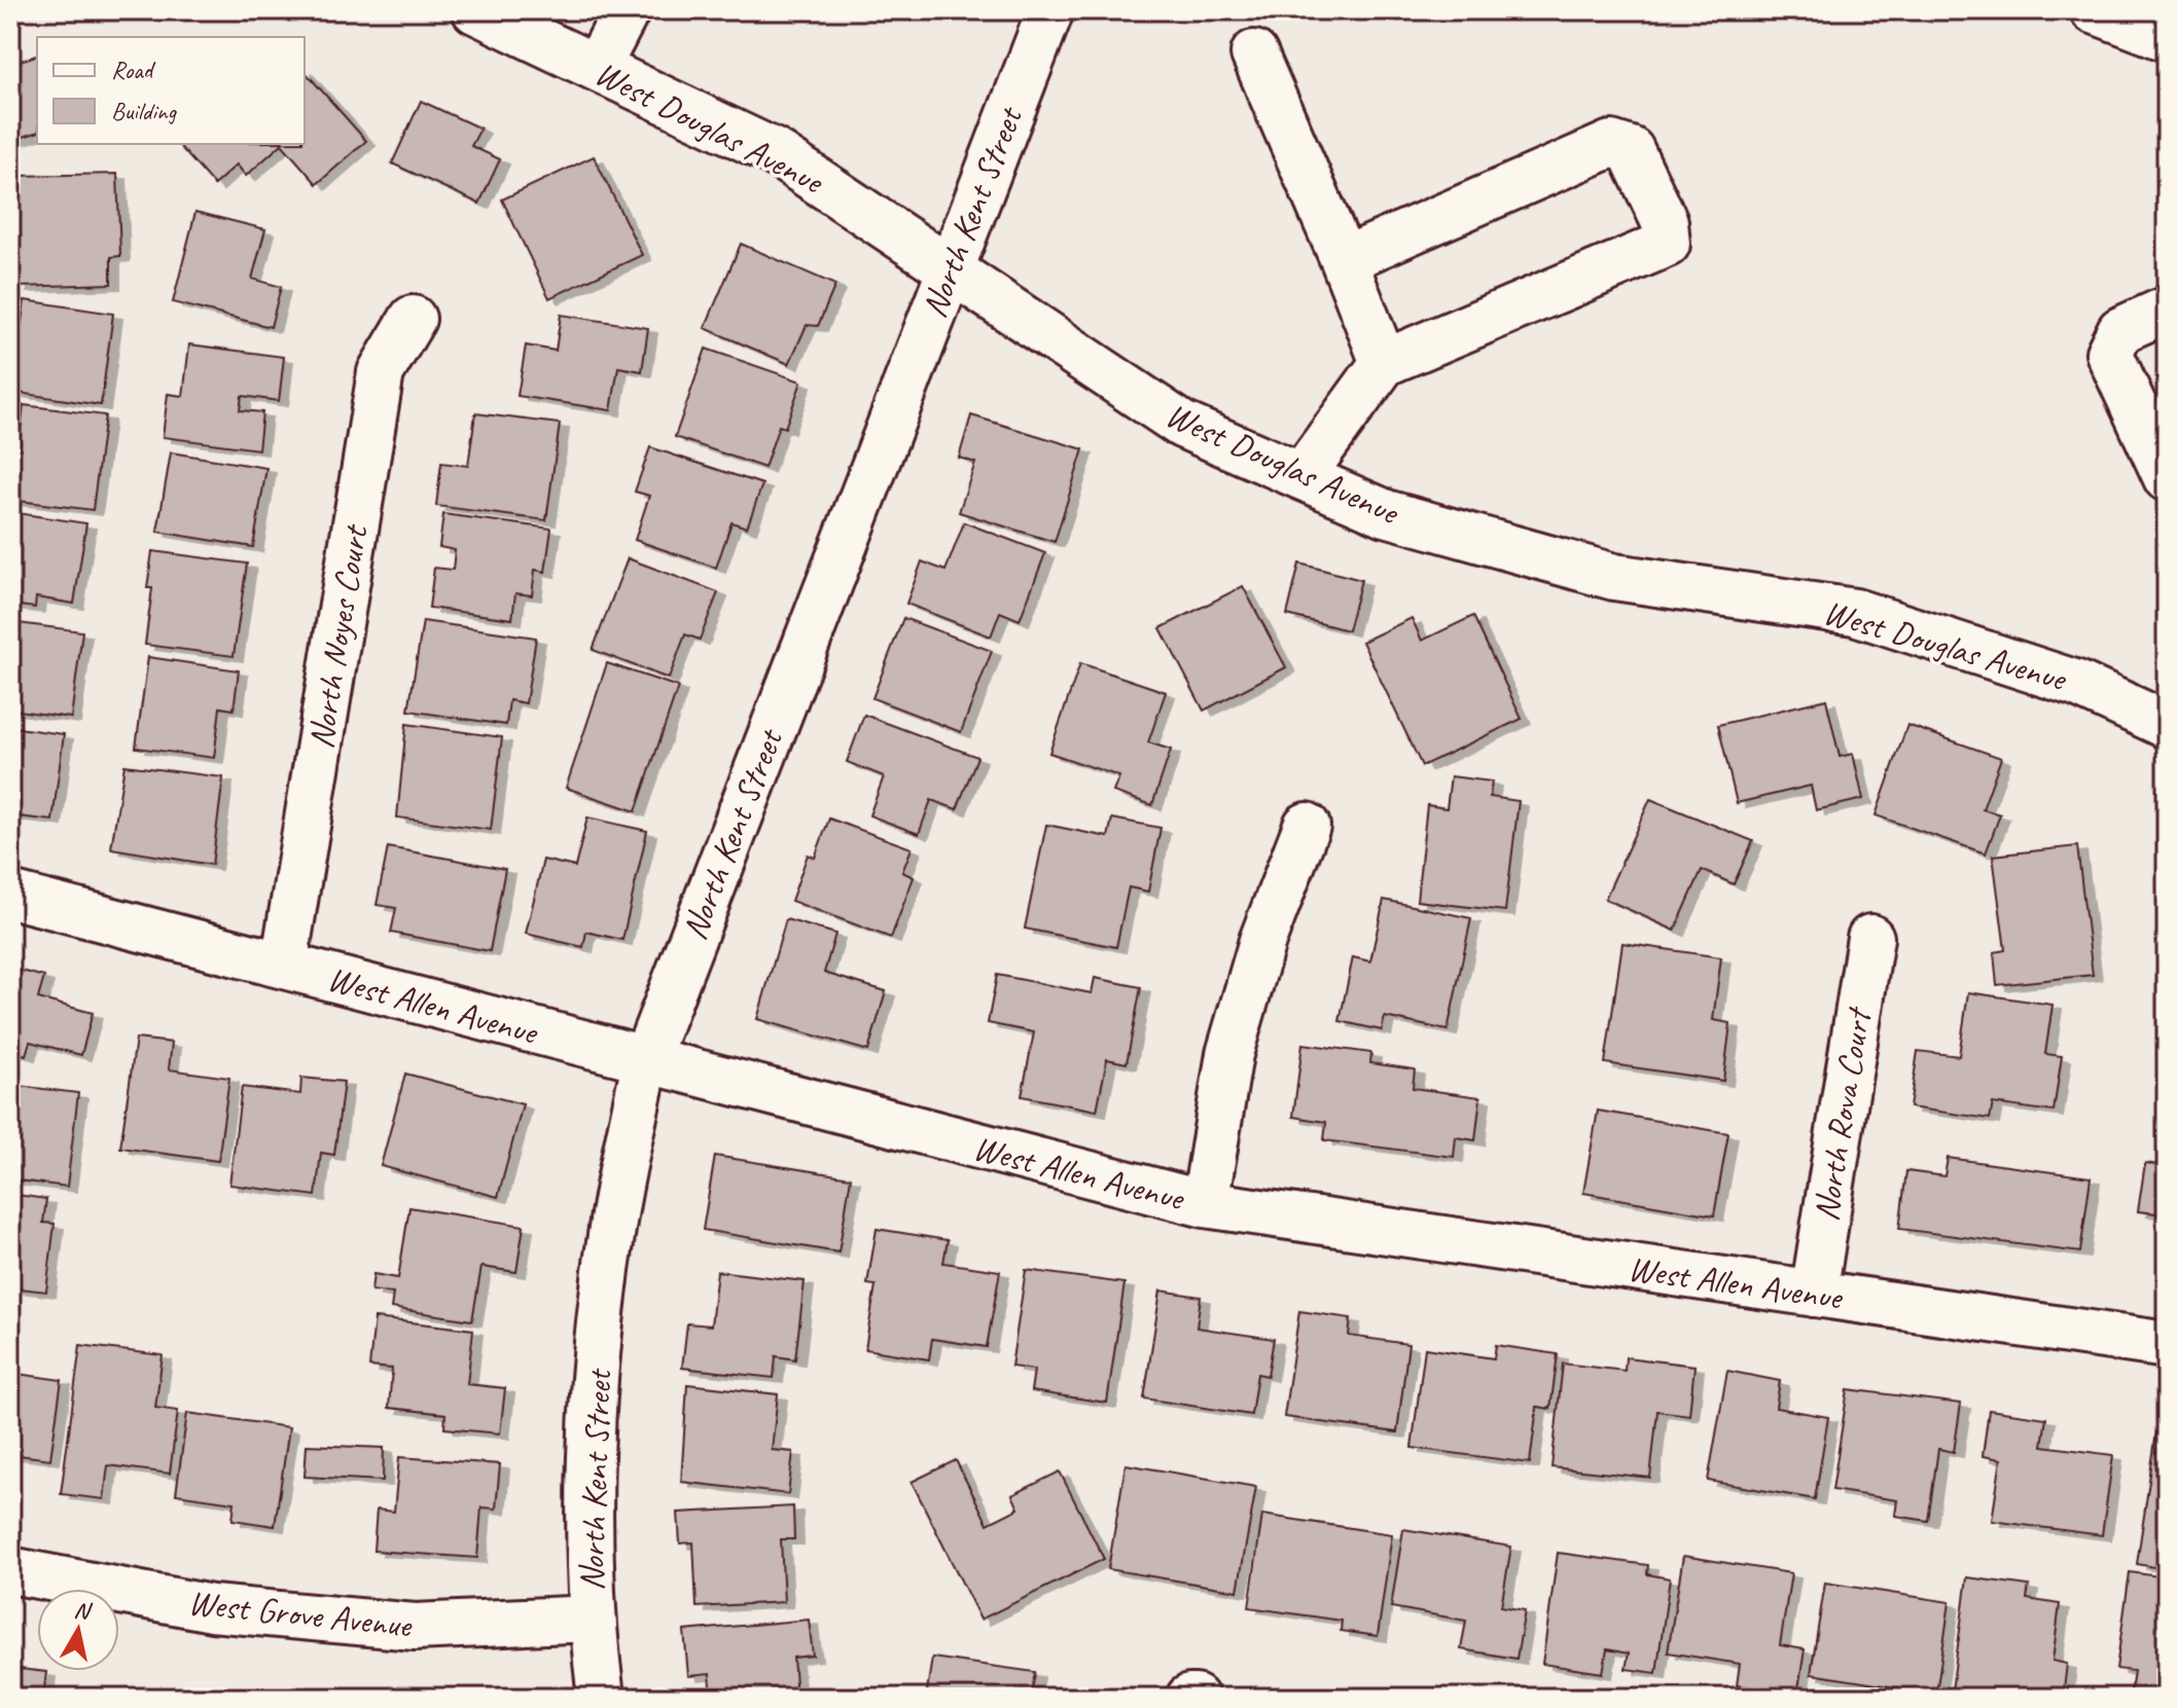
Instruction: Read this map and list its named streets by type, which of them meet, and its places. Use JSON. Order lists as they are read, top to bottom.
{
  "streets": {
    "street": [
      "West Douglas Avenue",
      "North Kent Street",
      "North Noyes Court",
      "West Allen Avenue",
      "North Rova Court",
      "West Grove Avenue"
    ]
  },
  "crossings": [
    ["West Douglas Avenue", "North Kent Street"],
    ["North Kent Street", "West Allen Avenue"],
    ["North Kent Street", "West Grove Avenue"],
    ["North Noyes Court", "West Allen Avenue"],
    ["West Allen Avenue", "North Rova Court"]
  ],
  "legend": ["Road", "Building"],
  "north": "top"
}
